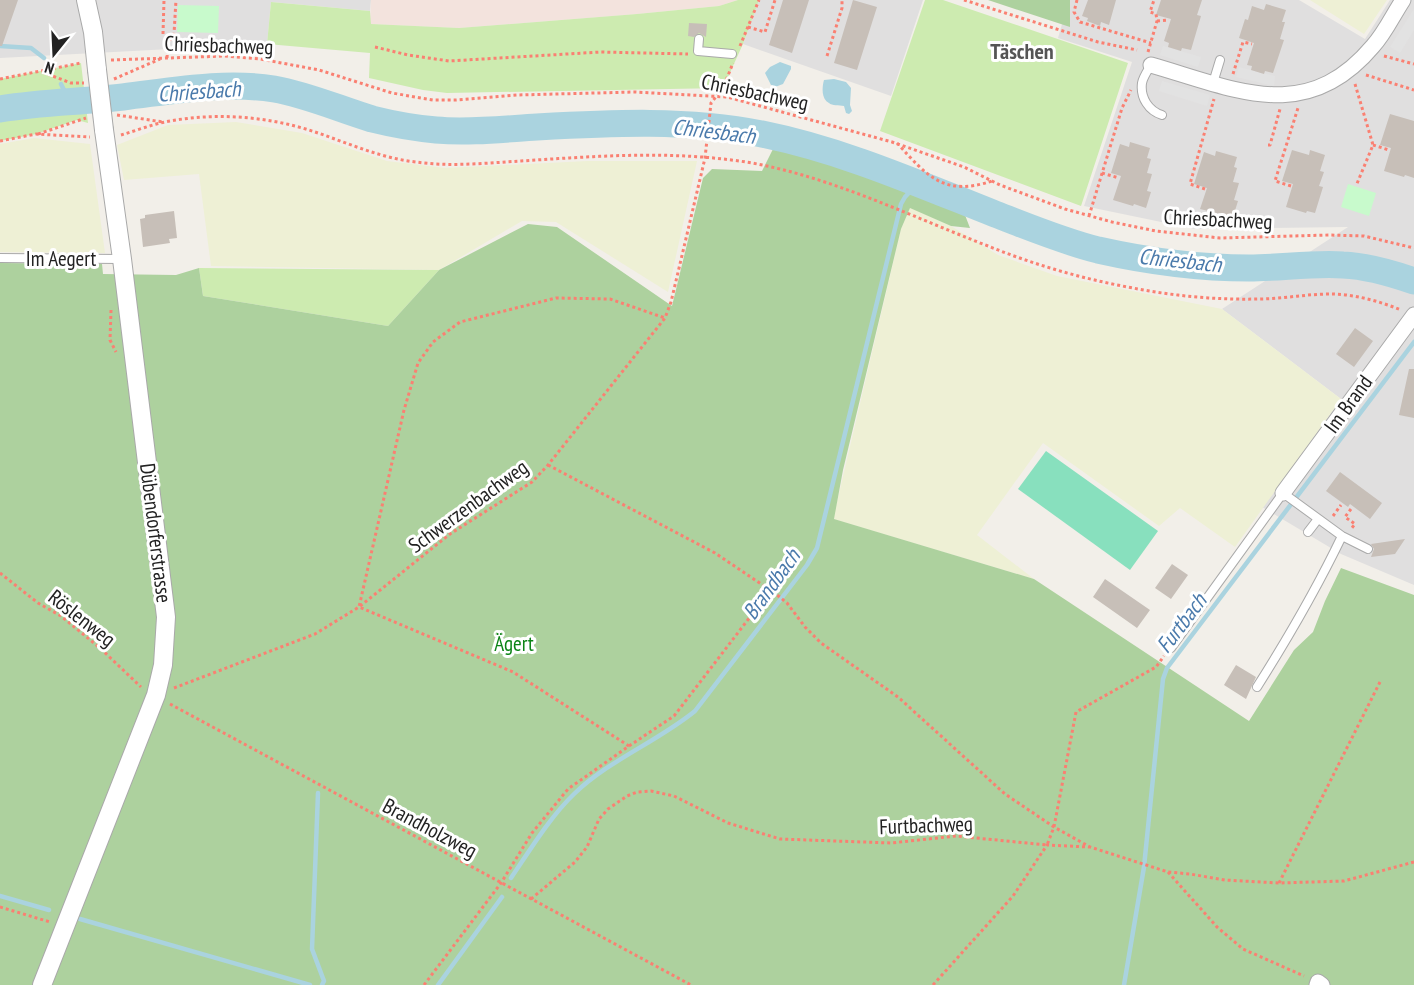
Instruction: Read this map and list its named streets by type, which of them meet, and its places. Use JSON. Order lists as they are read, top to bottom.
{
  "streets": {
    "street": ["Im Brand", "Dübendorferstrasse"],
    "lane": ["Im Aegert"],
    "path": [
      "Chriesbachweg",
      "Schwerzenbachweg",
      "Röslenweg",
      "Furtbachweg",
      "Brandholzweg"
    ]
  },
  "crossings": [
    ["Chriesbachweg", "Schwerzenbachweg"],
    ["Chriesbachweg", "Dübendorferstrasse"],
    ["Im Aegert", "Dübendorferstrasse"],
    ["Schwerzenbachweg", "Dübendorferstrasse"],
    ["Schwerzenbachweg", "Röslenweg"],
    ["Schwerzenbachweg", "Brandholzweg"],
    ["Dübendorferstrasse", "Röslenweg"],
    ["Dübendorferstrasse", "Brandholzweg"],
    ["Röslenweg", "Brandholzweg"],
    ["Furtbachweg", "Brandholzweg"]
  ],
  "districts": ["Täschen"],
  "water": ["Chriesbach", "Brandbach", "Furtbach"],
  "parks": ["Ägert"],
  "north": "bottom"
}
